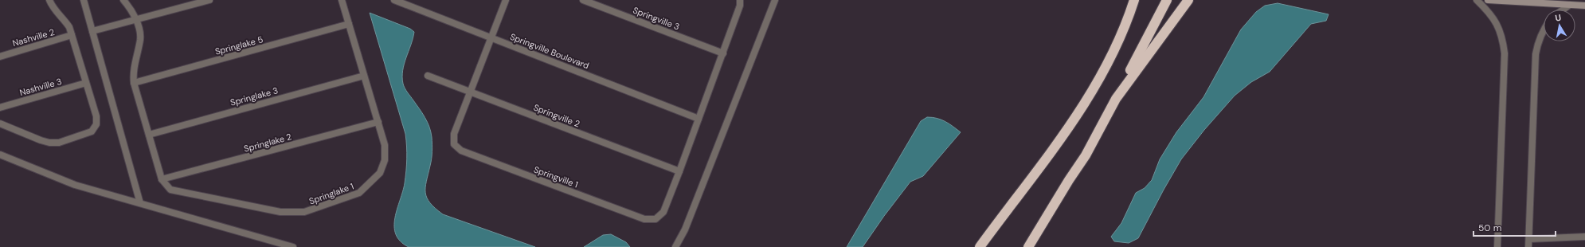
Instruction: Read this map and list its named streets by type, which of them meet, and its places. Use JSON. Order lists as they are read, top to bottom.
{
  "streets": {
    "street": [
      "Springville 3",
      "Nashville 2",
      "Springlake 5",
      "Springville Boulevard",
      "Nashville 3",
      "Springlake 3",
      "Springville 2",
      "Springlake 2",
      "Springville 1",
      "Springlake 1"
    ]
  },
  "crossings": [
    ["Springville 2", "Springville 1"],
    ["Springlake 2", "Springlake 1"]
  ],
  "scale_bar": "50 m",
  "north": "top"
}
